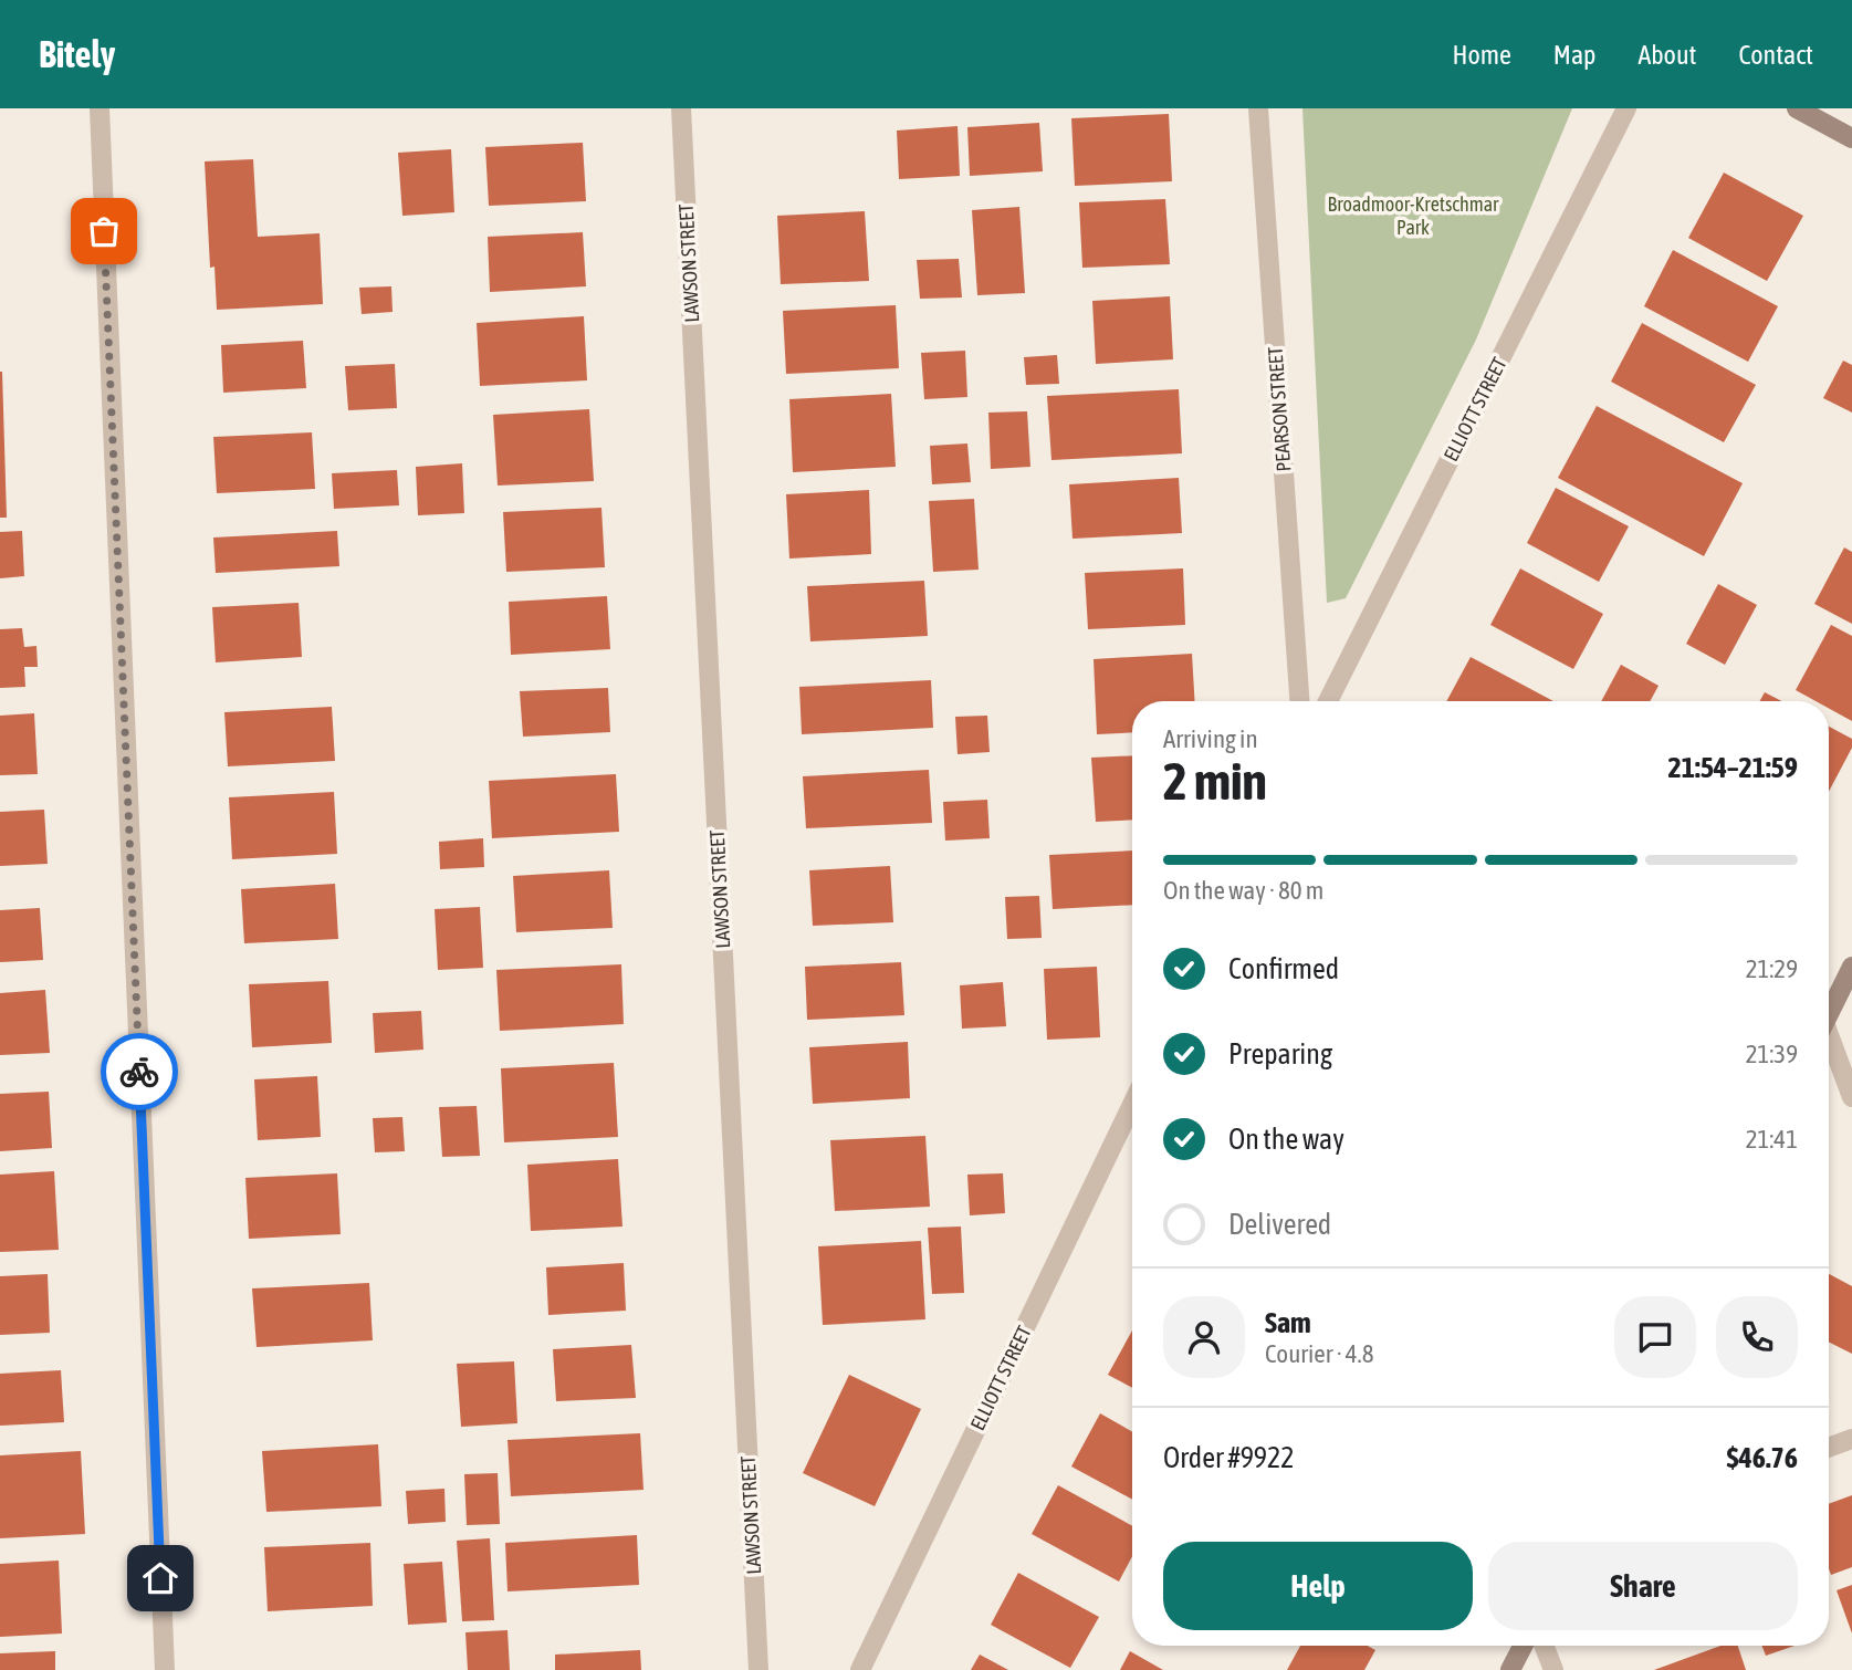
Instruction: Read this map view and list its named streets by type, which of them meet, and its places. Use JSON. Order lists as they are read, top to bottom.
{
  "streets": {
    "street": ["LAWSON STREET", "PEARSON STREET", "ELLIOTT STREET"]
  },
  "parks": ["Broadmoor-Kretschmar Park"],
  "page": {
    "header": "Bitely",
    "nav": [
      "Home",
      "Map",
      "About",
      "Contact"
    ],
    "heading": ["2 min", "Arriving in", "21:54–21:59"],
    "panel": [
      "Sam",
      "Courier · 4.8",
      "Order #9922",
      "$46.76"
    ],
    "bar": "On the way · 80 m",
    "list": [
      ["Confirmed", "21:29"],
      ["Preparing", "21:39"],
      ["On the way", "21:41"],
      "Delivered"
    ],
    "buttons": ["Help", "Share"]
  }
}
